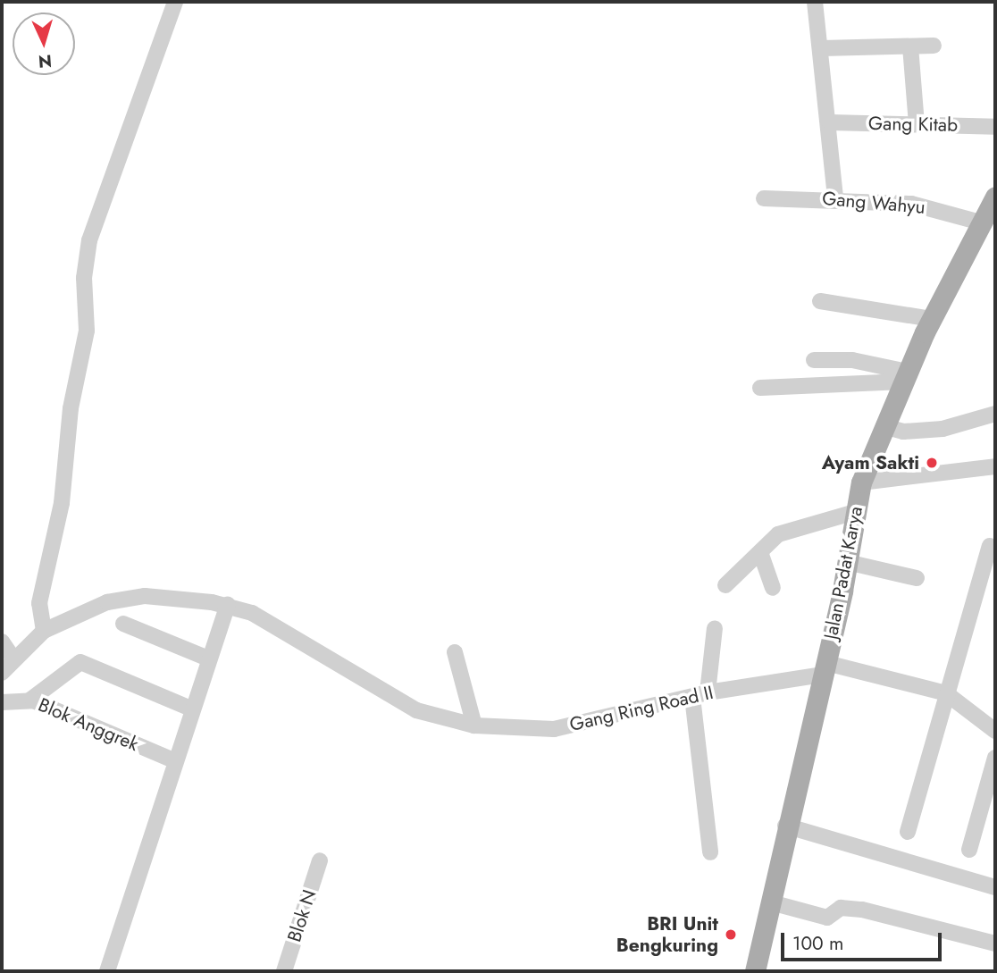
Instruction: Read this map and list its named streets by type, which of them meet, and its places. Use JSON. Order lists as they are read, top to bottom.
{
  "streets": {
    "main road": ["Jalan Padat Karya"],
    "street": [
      "Gang Kitab",
      "Gang Wahyu",
      "Gang Ring Road II",
      "Blok Anggrek",
      "Blok N"
    ]
  },
  "crossings": [
    ["Gang Wahyu", "Jalan Padat Karya"],
    ["Jalan Padat Karya", "Gang Ring Road II"]
  ],
  "places": ["Ayam Sakti", "BRI Unit Bengkuring"],
  "scale_bar": "100 m",
  "north": "bottom"
}
